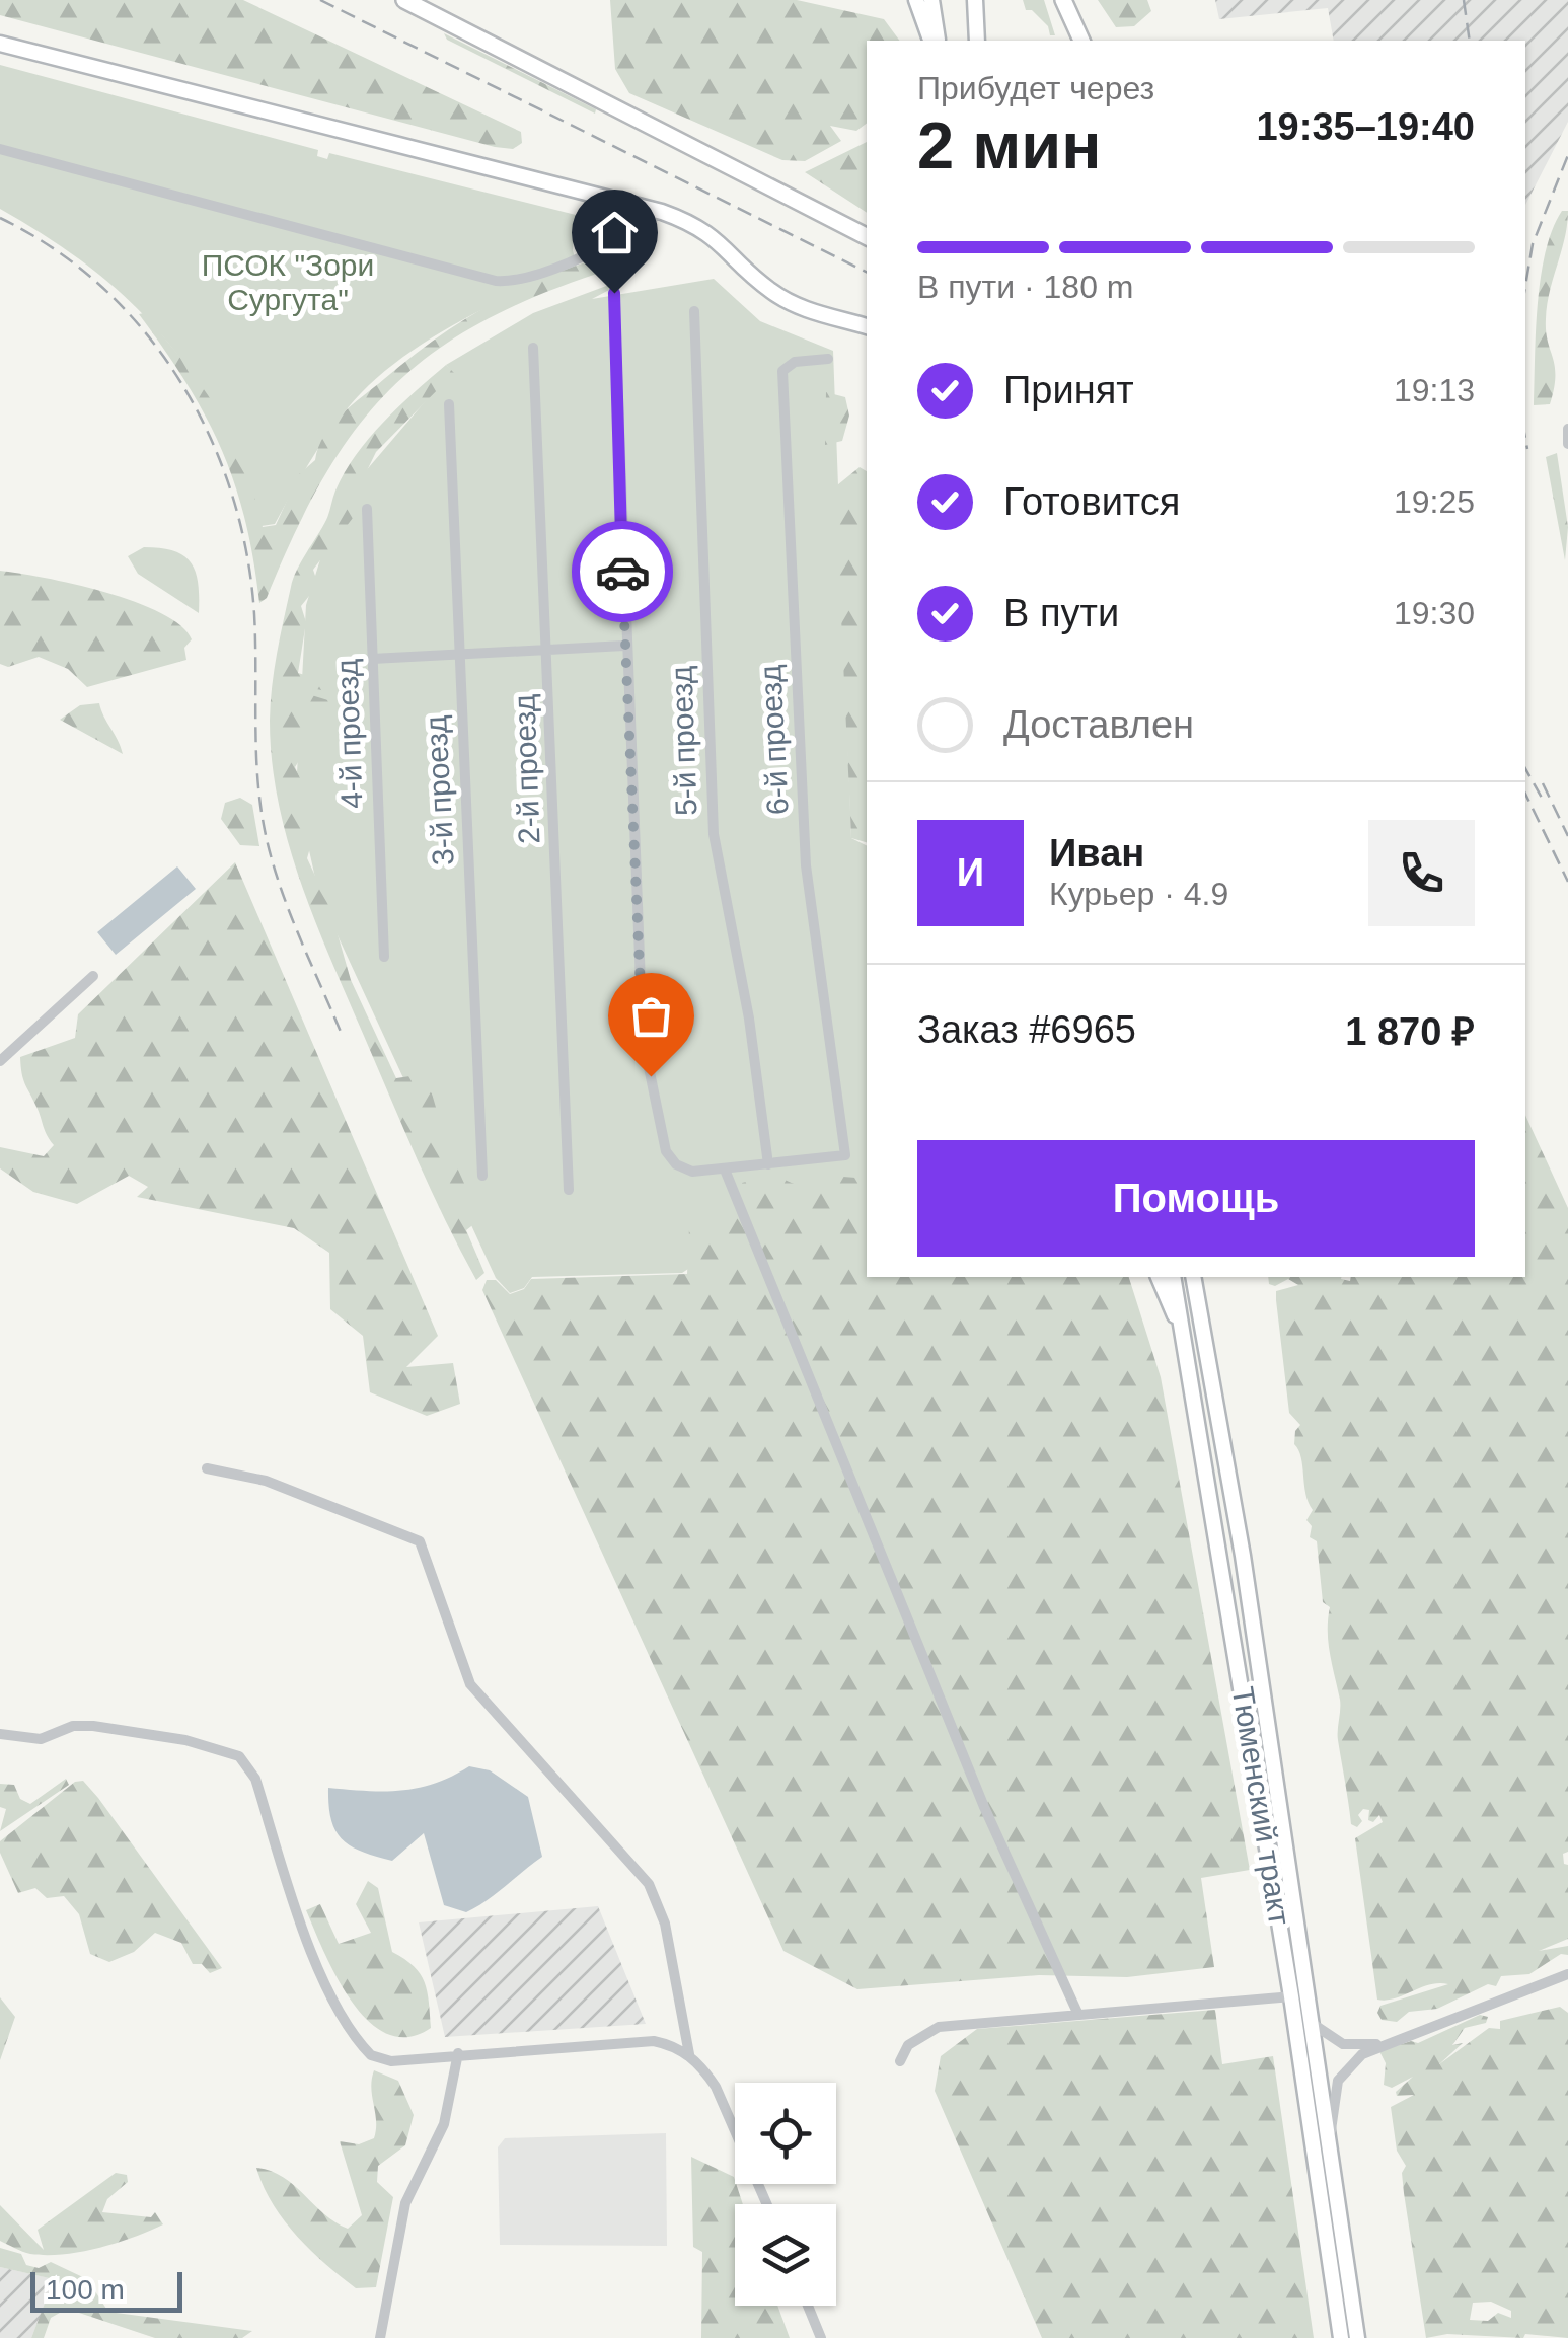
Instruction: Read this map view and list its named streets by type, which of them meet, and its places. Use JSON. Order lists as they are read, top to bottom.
{
  "streets": {
    "main road": ["Тюменский тракт"],
    "street": [
      "4-й проезд",
      "6-й проезд",
      "5-й проезд",
      "2-й проезд",
      "3-й проезд"
    ]
  },
  "crossings": [
    ["6-й проезд", "5-й проезд"]
  ],
  "parks": ["ПСОК \"Зори Сургута\""],
  "scale_bar": "100 m",
  "page": {
    "heading": ["2 мин", "Прибудет через", "19:35–19:40"],
    "panel": [
      "Иван",
      "Курьер · 4.9",
      "Заказ #6965",
      "1 870 ₽"
    ],
    "bar": "В пути · 180 m",
    "list": [
      ["Принят", "19:13"],
      ["Готовится", "19:25"],
      ["В пути", "19:30"],
      "Доставлен"
    ],
    "round": "И",
    "buttons": "Помощь",
    "scale": "100 m"
  }
}
